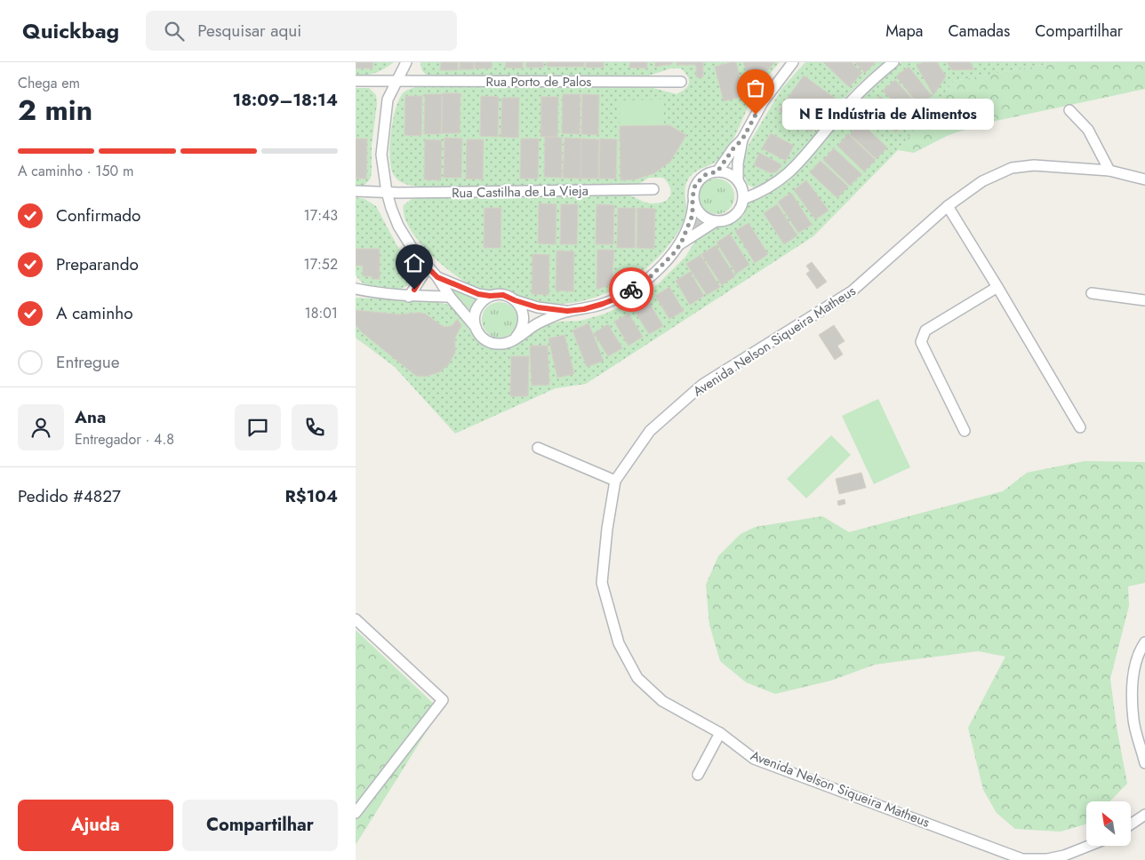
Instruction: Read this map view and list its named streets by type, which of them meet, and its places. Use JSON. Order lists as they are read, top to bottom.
{
  "streets": {
    "street": ["Rua Porto de Palos", "Rua Castilha de La Vieja", "Avenida Nelson Siqueira Matheus"]
  },
  "places": ["N E Indústria de Alimentos"],
  "north": "top left",
  "page": {
    "header": "Quickbag",
    "search": "Pesquisar aqui",
    "nav": ["Mapa", "Camadas", "Compartilhar"],
    "heading": ["2 min", "Chega em", "18:09–18:14"],
    "panel": [
      "Ana",
      "Entregador · 4.8",
      "Pedido #4827",
      "R$104"
    ],
    "bubble": "N E Indústria de Alimentos",
    "bar": "A caminho · 150 m",
    "list": [
      ["Confirmado", "17:43"],
      ["Preparando", "17:52"],
      ["A caminho", "18:01"],
      "Entregue"
    ],
    "buttons": ["Ajuda", "Compartilhar"]
  }
}
